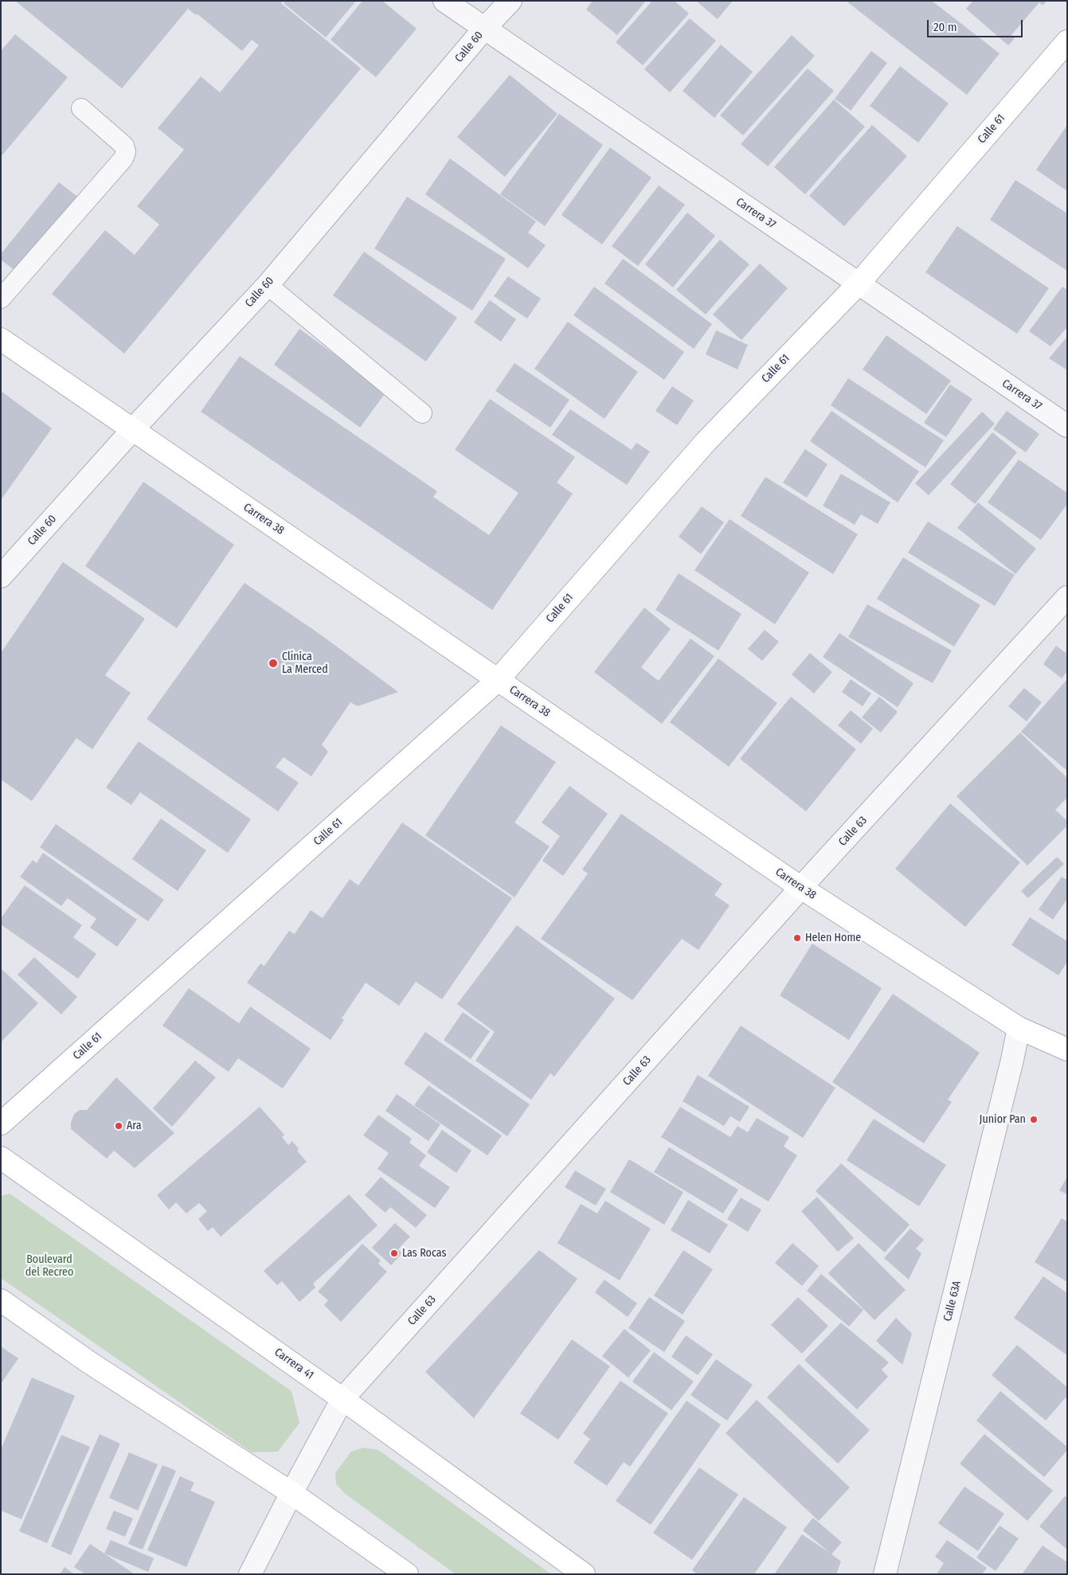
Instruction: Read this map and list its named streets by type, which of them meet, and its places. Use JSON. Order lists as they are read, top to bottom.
{
  "streets": {
    "street": [
      "Calle 60",
      "Calle 61",
      "Carrera 37",
      "Carrera 38",
      "Calle 63",
      "Calle 63A",
      "Carrera 41"
    ]
  },
  "crossings": [
    ["Calle 60", "Carrera 37"],
    ["Calle 60", "Carrera 38"],
    ["Calle 61", "Carrera 37"],
    ["Calle 61", "Carrera 38"],
    ["Carrera 38", "Calle 63"],
    ["Carrera 38", "Calle 63A"],
    ["Calle 63", "Carrera 41"]
  ],
  "parks": ["Boulevard del Recreo"],
  "places": [
    "Clínica La Merced",
    "Helen Home",
    "Junior Pan",
    "Ara",
    "Las Rocas"
  ],
  "scale_bar": "20 m"
}
